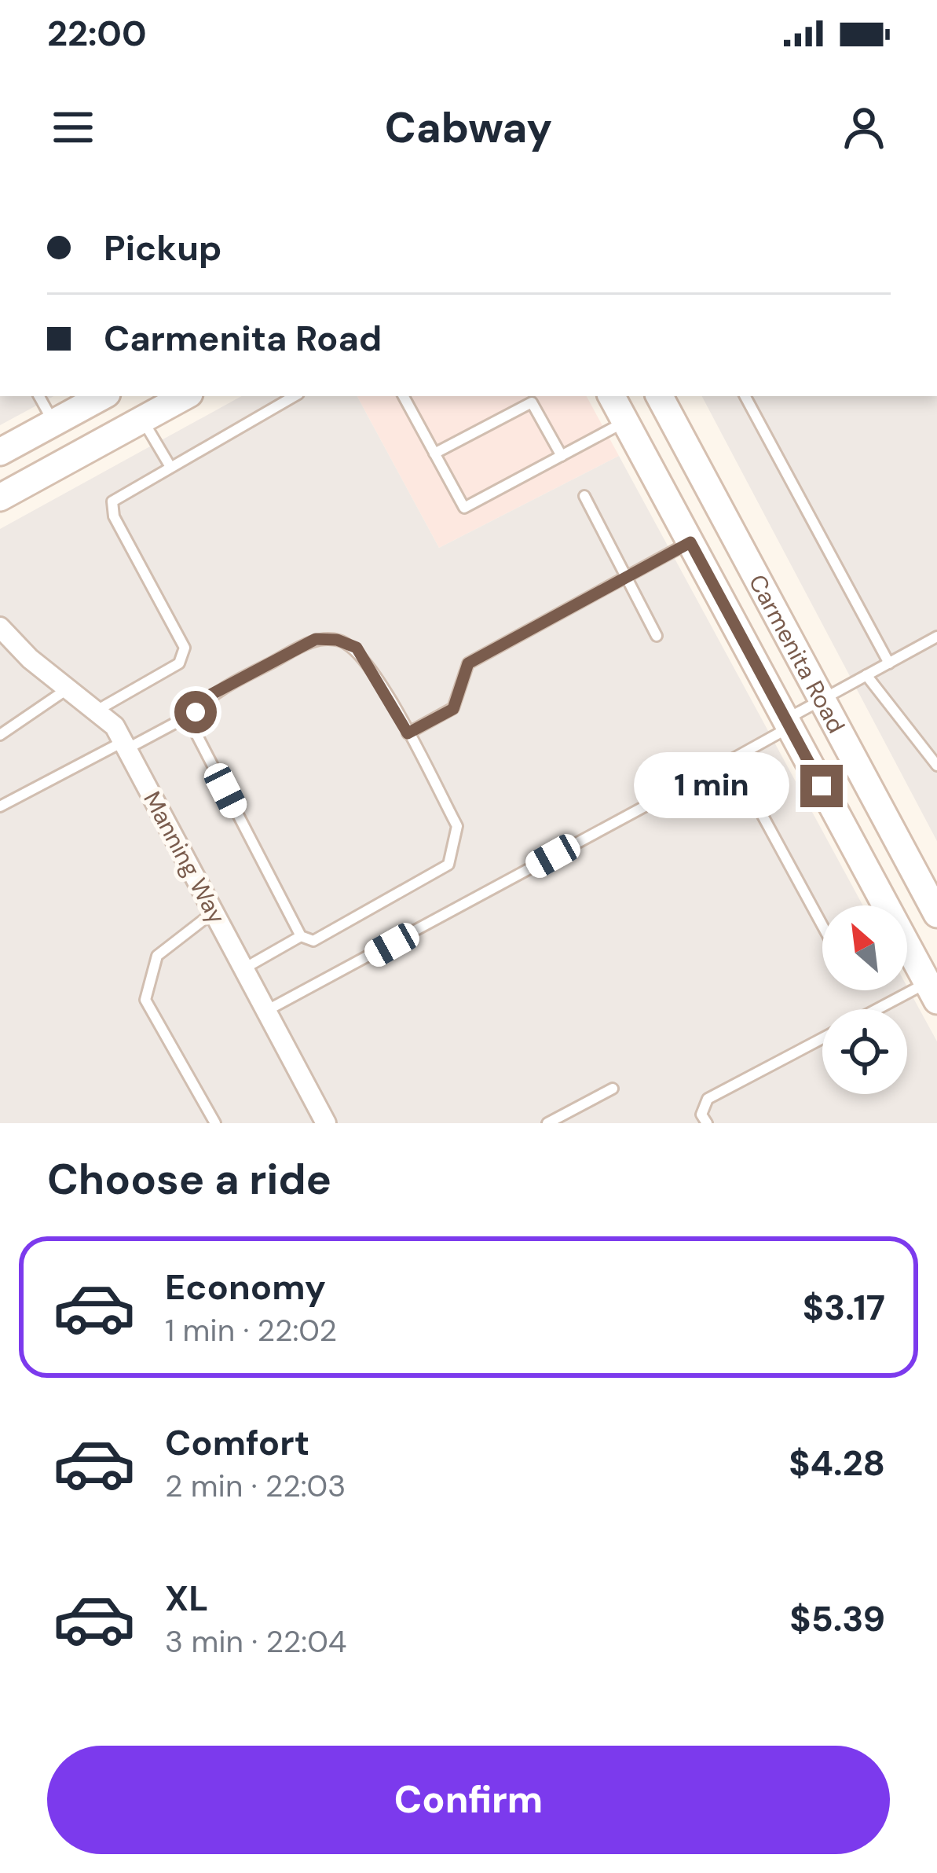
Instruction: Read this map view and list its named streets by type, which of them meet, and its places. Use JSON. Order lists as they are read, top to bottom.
{
  "streets": {
    "main road": ["Carmenita Road"],
    "street": ["Manning Way"]
  },
  "north": "top left",
  "page": {
    "status": "22:00",
    "header": "Cabway",
    "banner": ["Pickup", "Carmenita Road"],
    "bubble": "1 min",
    "heading": "Choose a ride",
    "list": [
      {
        "name": "Economy",
        "note": "1 min · 22:02",
        "value": "$3.17"
      },
      {
        "name": "Comfort",
        "note": "2 min · 22:03",
        "value": "$4.28"
      },
      {
        "name": "XL",
        "note": "3 min · 22:04",
        "value": "$5.39"
      }
    ],
    "buttons": "Confirm"
  }
}
